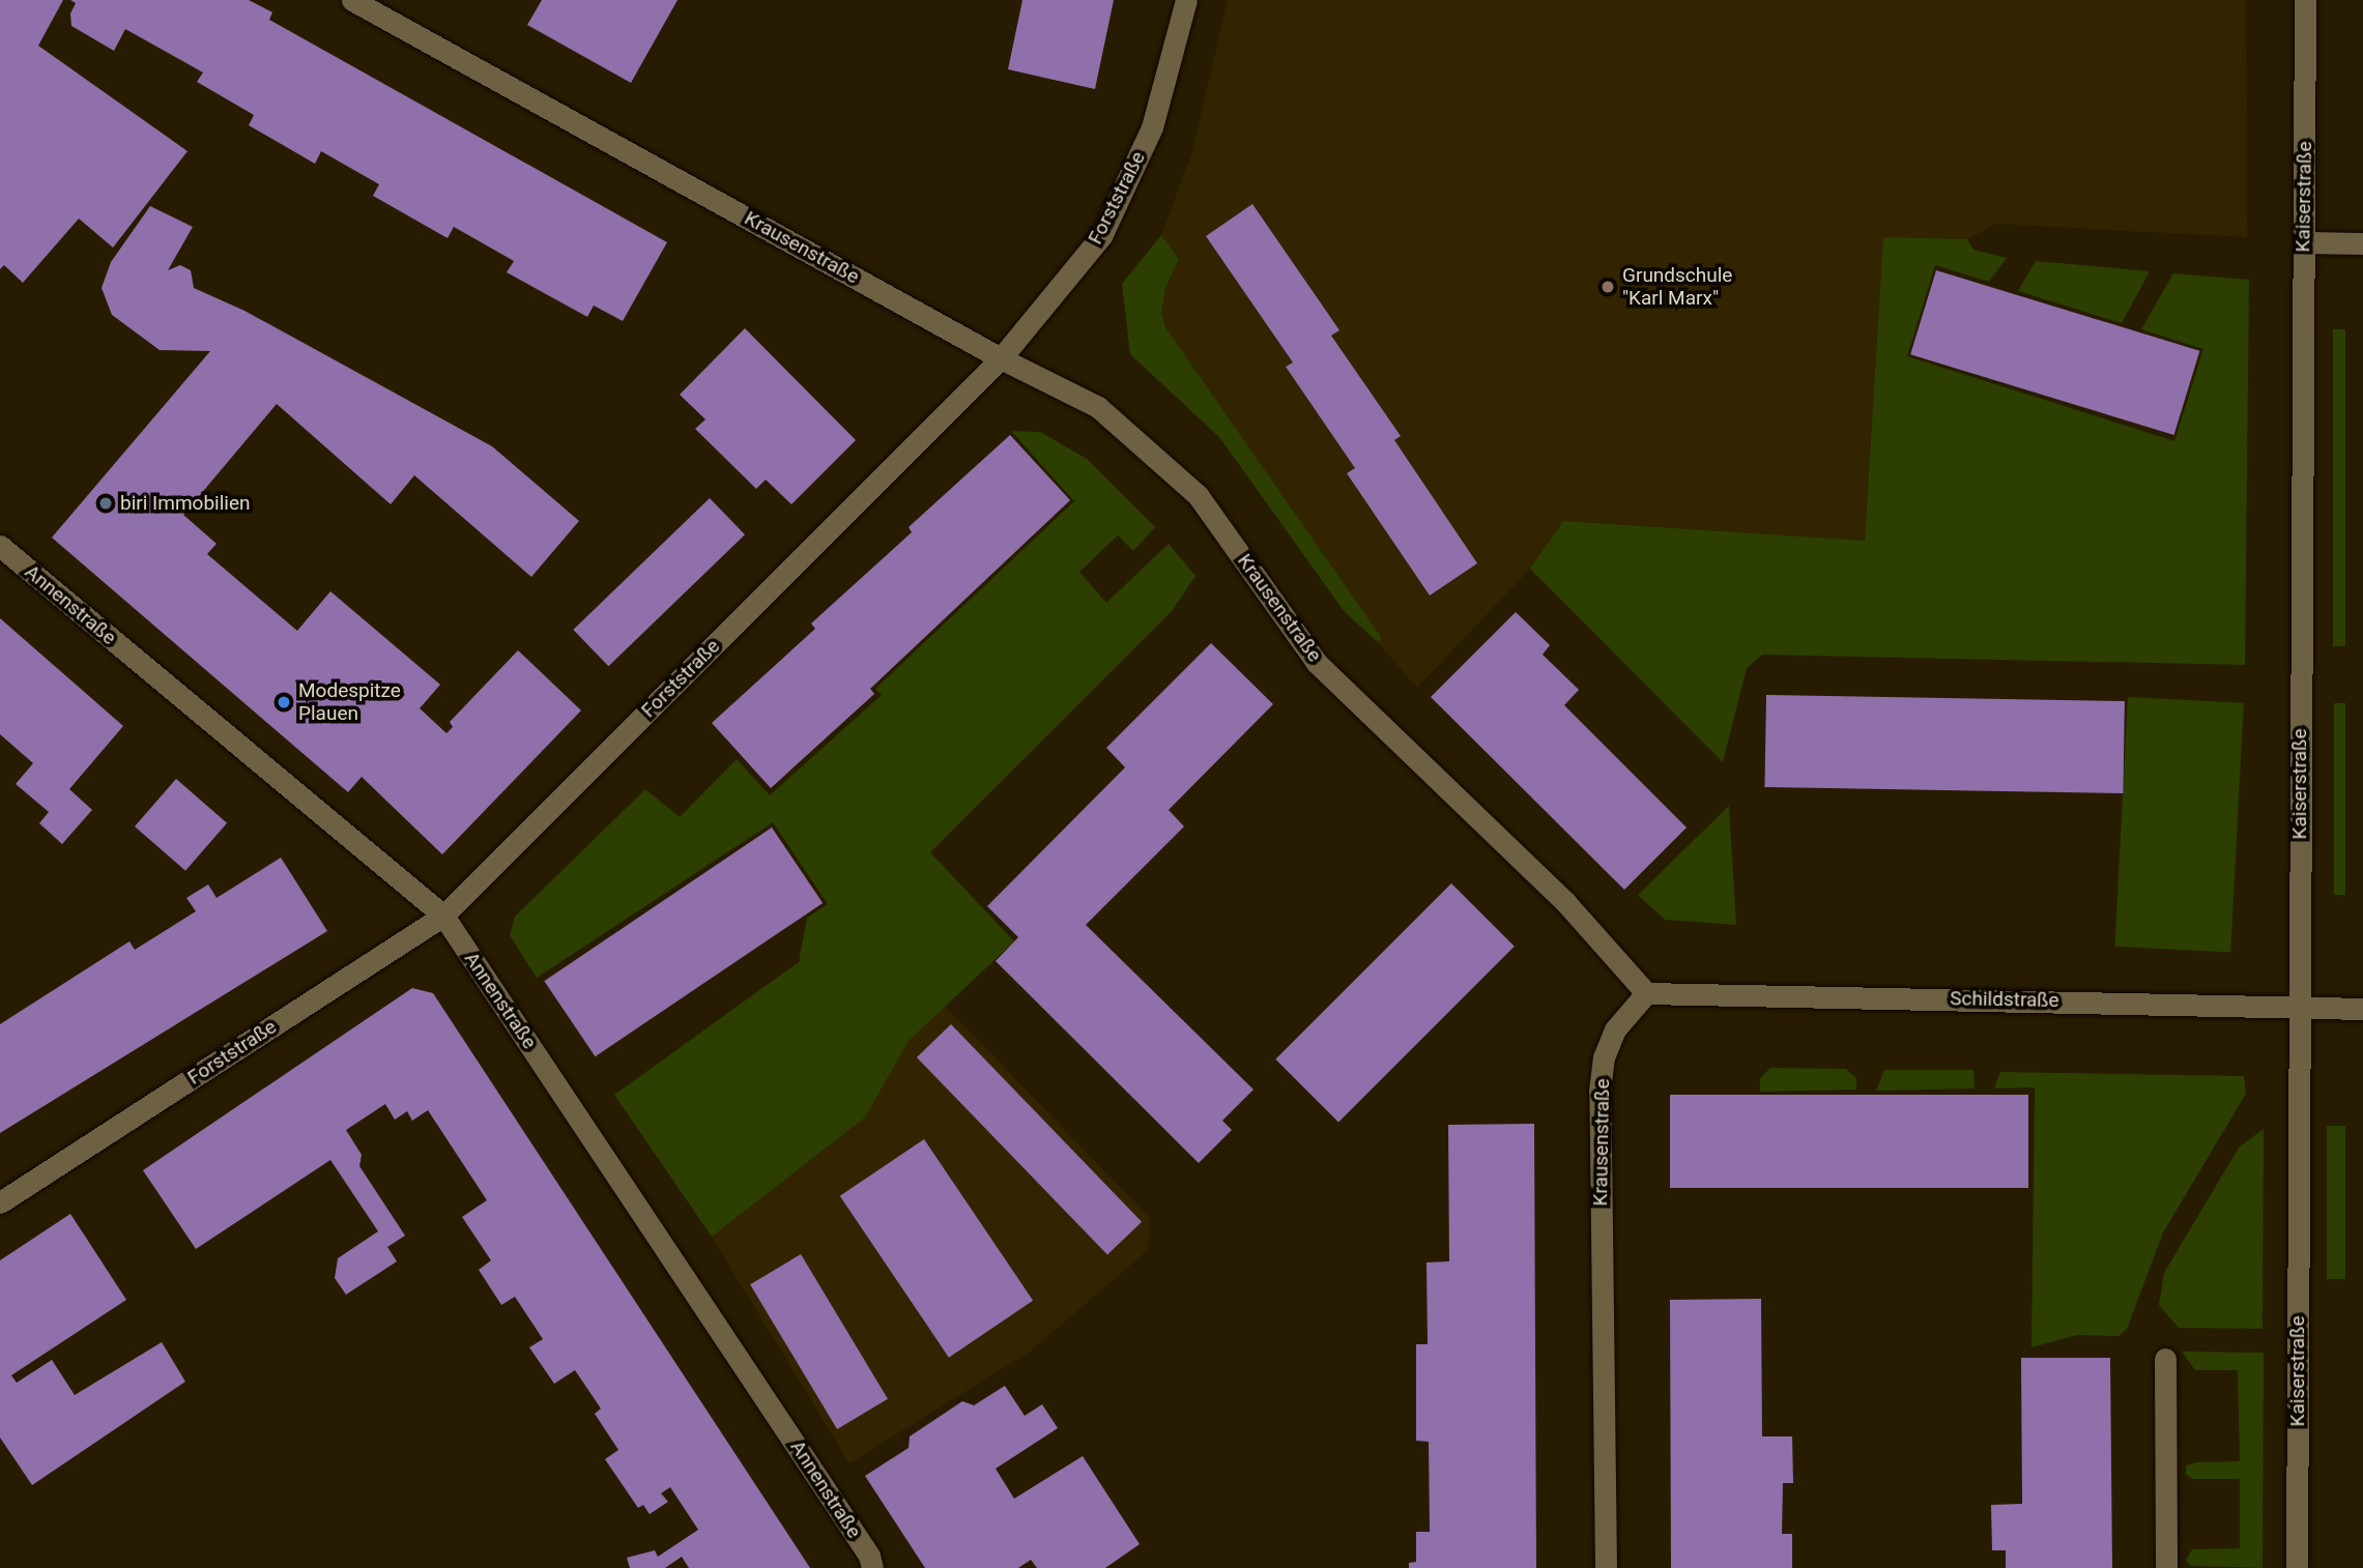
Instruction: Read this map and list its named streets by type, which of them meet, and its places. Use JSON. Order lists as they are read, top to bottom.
{
  "streets": {
    "street": [
      "Kaiserstraße",
      "Forststraße",
      "Krausenstraße",
      "Annenstraße",
      "Schildstraße"
    ]
  },
  "crossings": [
    ["Kaiserstraße", "Schildstraße"],
    ["Forststraße", "Krausenstraße"],
    ["Forststraße", "Annenstraße"],
    ["Krausenstraße", "Schildstraße"]
  ],
  "places": ["Grundschule \"Karl Marx\"", "biri Immobilien", "Modespitze Plauen"]
}
